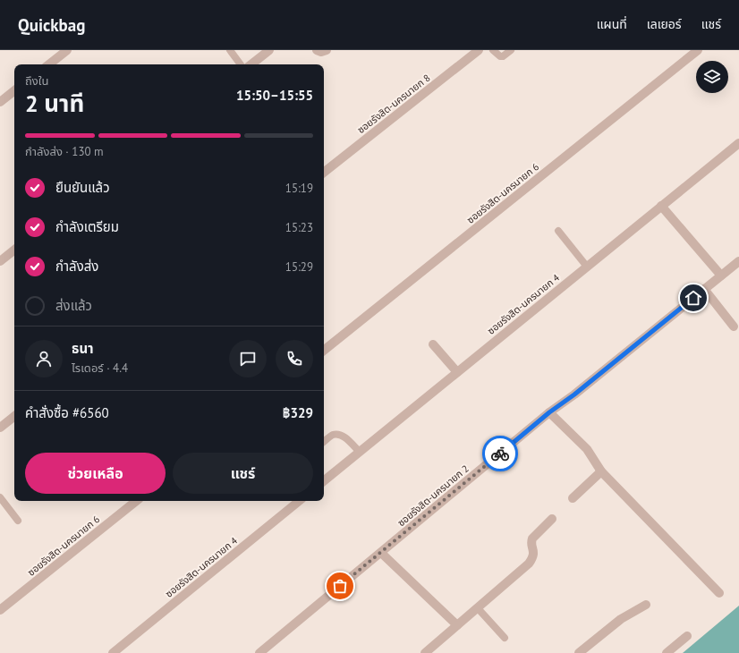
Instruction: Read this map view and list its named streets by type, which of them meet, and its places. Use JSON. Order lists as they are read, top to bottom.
{
  "streets": {
    "street": [
      "ซอยรังสิต-นครนายก 8",
      "ซอยรังสิต-นครนายก 6",
      "ซอยรังสิต-นครนายก 4",
      "ซอยรังสิต-นครนายก 2"
    ]
  },
  "page": {
    "header": "Quickbag",
    "nav": ["แผนที่", "เลเยอร์", "แชร์"],
    "heading": ["2 นาที", "ถึงใน", "15:50–15:55"],
    "panel": [
      "ธนา",
      "ไรเดอร์ · 4.4",
      "คำสั่งซื้อ #6560",
      "฿329"
    ],
    "bar": "กำลังส่ง · 130 m",
    "list": [
      ["ยืนยันแล้ว", "15:19"],
      ["กำลังเตรียม", "15:23"],
      ["กำลังส่ง", "15:29"],
      "ส่งแล้ว"
    ],
    "buttons": ["ช่วยเหลือ", "แชร์"]
  }
}
